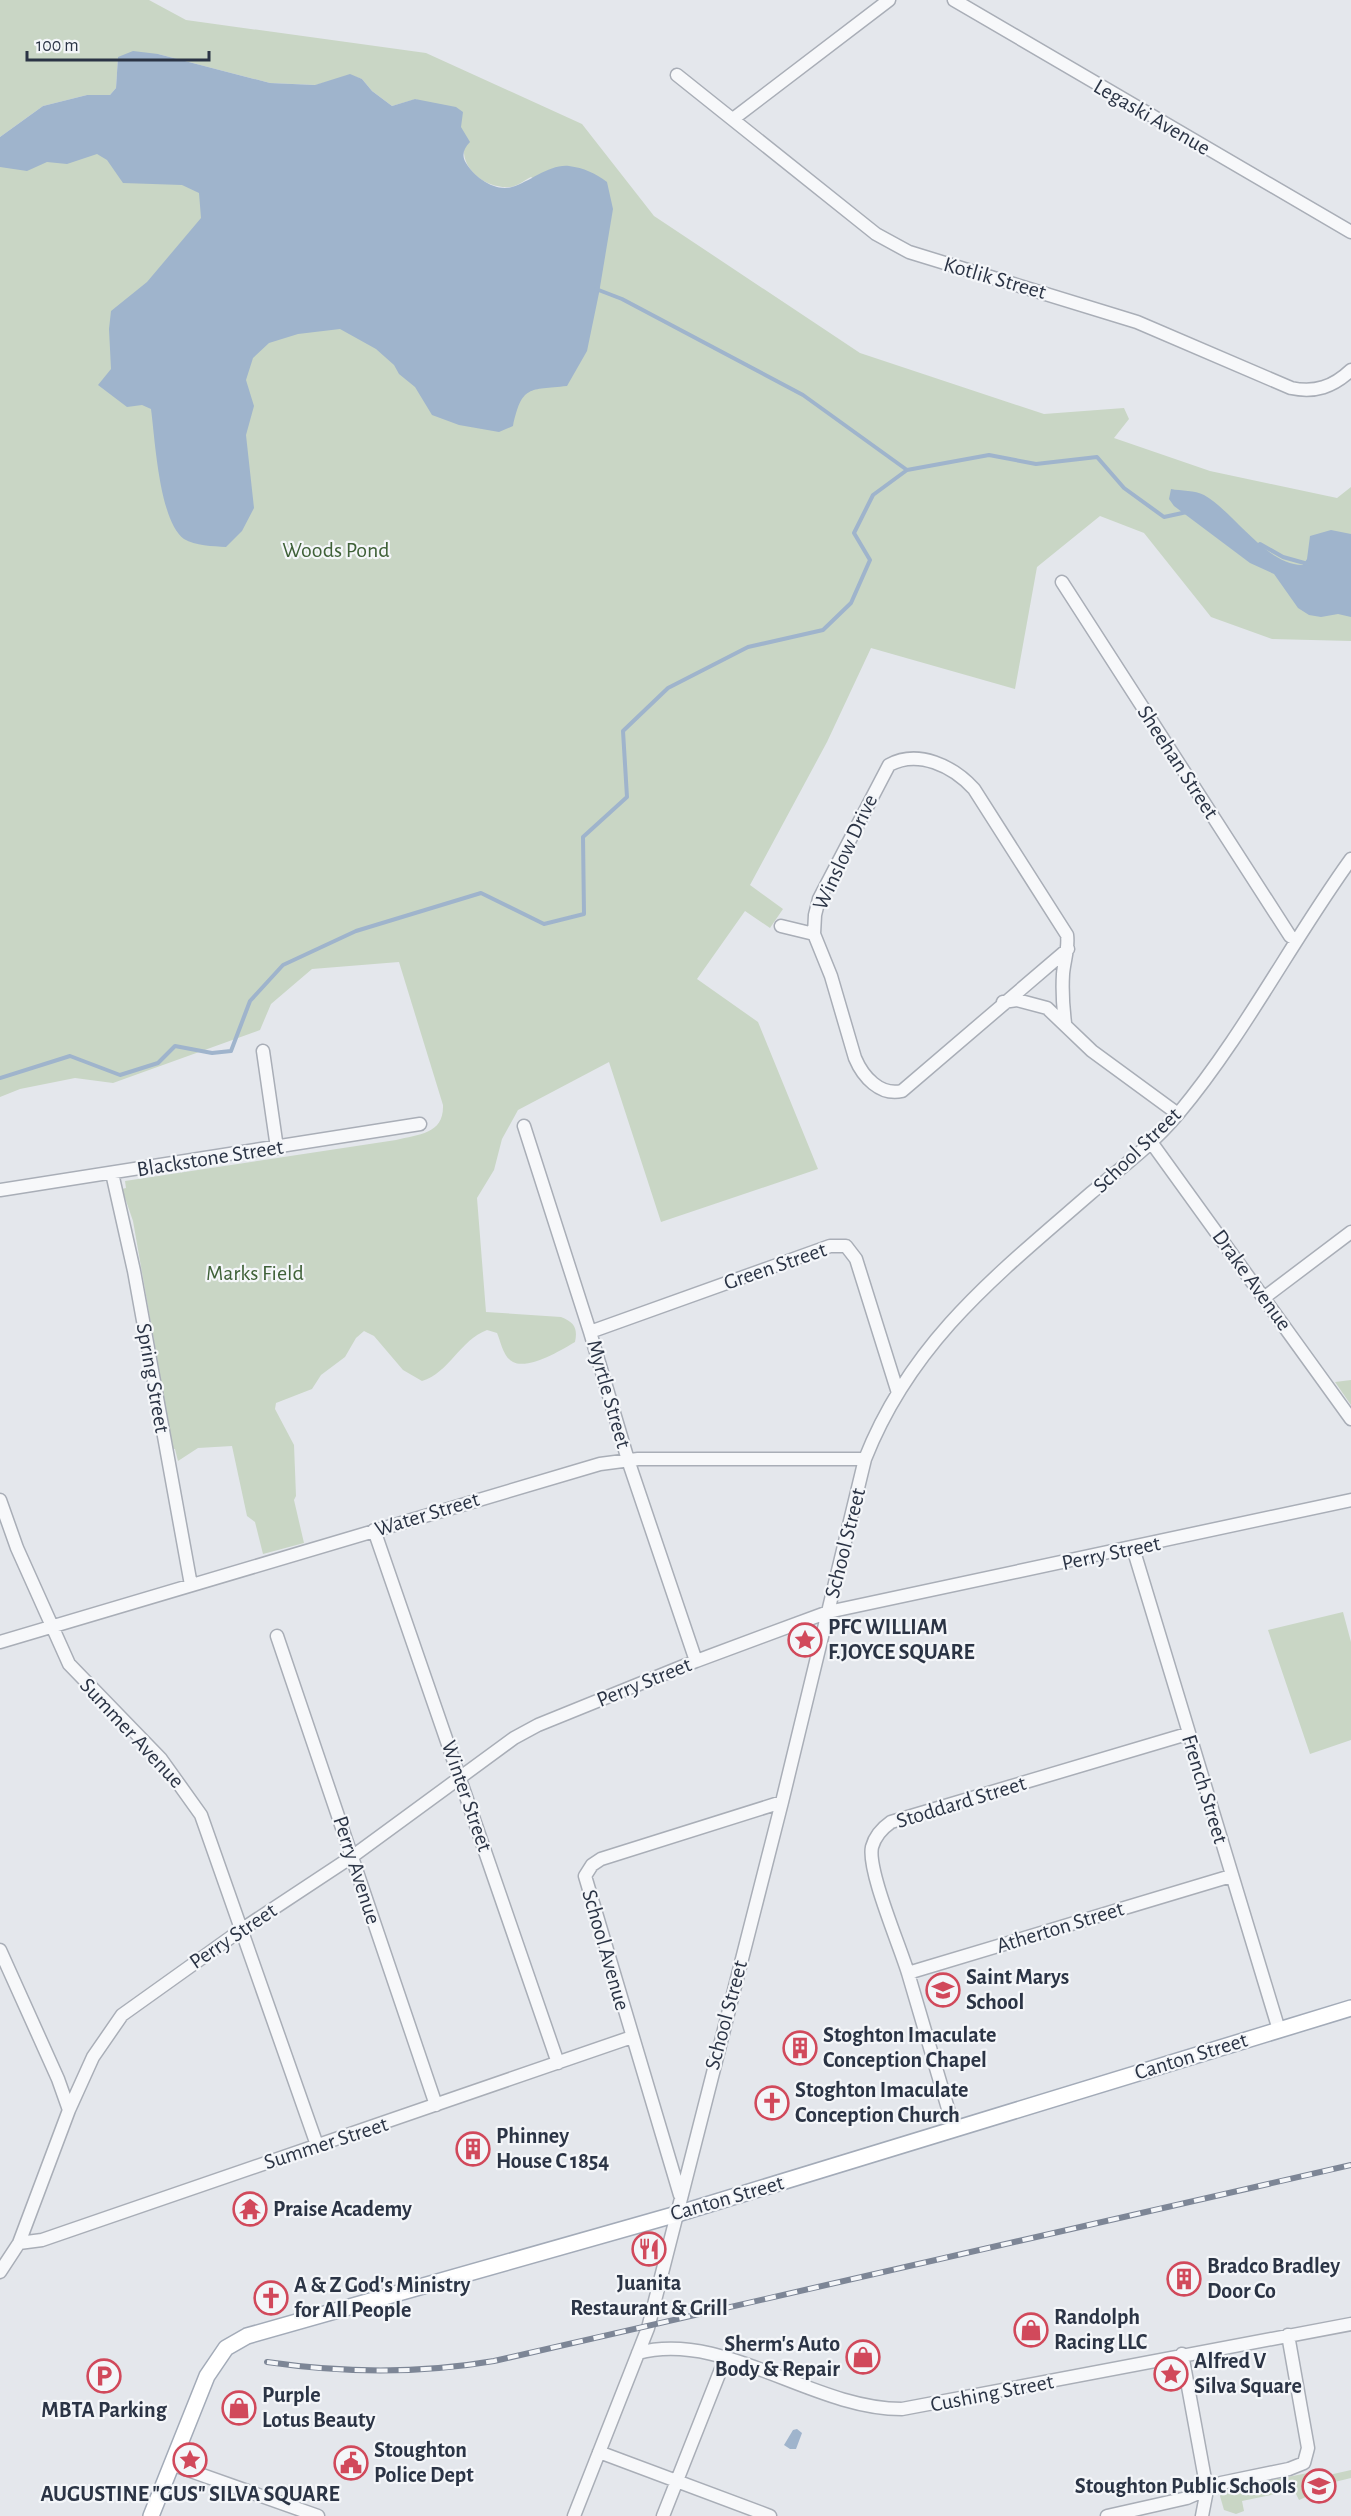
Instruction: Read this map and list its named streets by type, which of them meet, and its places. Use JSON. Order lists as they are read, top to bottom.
{
  "streets": {
    "main road": ["Canton Street"],
    "street": [
      "Legaski Avenue",
      "Kotlik Street",
      "Sheehan Street",
      "Winslow Drive",
      "School Street",
      "Blackstone Street",
      "Green Street",
      "Drake Avenue",
      "Spring Street",
      "Myrtle Street",
      "Water Street",
      "Perry Street",
      "Summer Avenue",
      "French Street",
      "Winter Street",
      "Stoddard Street",
      "Perry Avenue",
      "Atherton Street",
      "School Avenue",
      "Summer Street",
      "Cushing Street"
    ]
  },
  "crossings": [
    ["Sheehan Street", "School Street"],
    ["School Street", "Green Street"],
    ["School Street", "Drake Avenue"],
    ["School Street", "Water Street"],
    ["School Street", "Perry Street"],
    ["School Street", "School Avenue"],
    ["School Street", "Canton Street"],
    ["School Street", "Cushing Street"],
    ["Blackstone Street", "Spring Street"],
    ["Green Street", "Myrtle Street"],
    ["Spring Street", "Water Street"],
    ["Myrtle Street", "Water Street"],
    ["Myrtle Street", "Perry Street"],
    ["Water Street", "Summer Avenue"],
    ["Water Street", "Winter Street"],
    ["Perry Street", "Summer Avenue"],
    ["Perry Street", "French Street"],
    ["Perry Street", "Winter Street"],
    ["Perry Street", "Perry Avenue"],
    ["Perry Street", "Summer Street"],
    ["Summer Avenue", "Summer Street"],
    ["French Street", "Stoddard Street"],
    ["French Street", "Atherton Street"],
    ["French Street", "Canton Street"],
    ["Winter Street", "Summer Street"],
    ["Stoddard Street", "Atherton Street"],
    ["Perry Avenue", "Summer Street"],
    ["School Avenue", "Summer Street"]
  ],
  "parks": ["Woods Pond", "Marks Field"],
  "places": {
    "place": ["PFC WILLIAM F.JOYCE SQUARE", "Alfred V Silva Square", "AUGUSTINE \"GUS\" SILVA SQUARE"],
    "school or university": ["Saint Marys School", "Stoughton Public Schools"],
    "building": ["Stoghton Imaculate Conception Chapel", "Phinney House C 1854", "Bradco Bradley Door Co"],
    "church": ["Stoghton Imaculate Conception Church", "A & Z God's Ministry for All People"],
    "temple": ["Praise Academy"],
    "restaurant": ["Juanita Restaurant & Grill"],
    "shop": ["Randolph Racing LLC", "Sherm's Auto Body & Repair", "Purple Lotus Beauty"],
    "parking": ["MBTA Parking"],
    "public building": ["Stoughton Police Dept"]
  },
  "scale_bar": "100 m"
}
